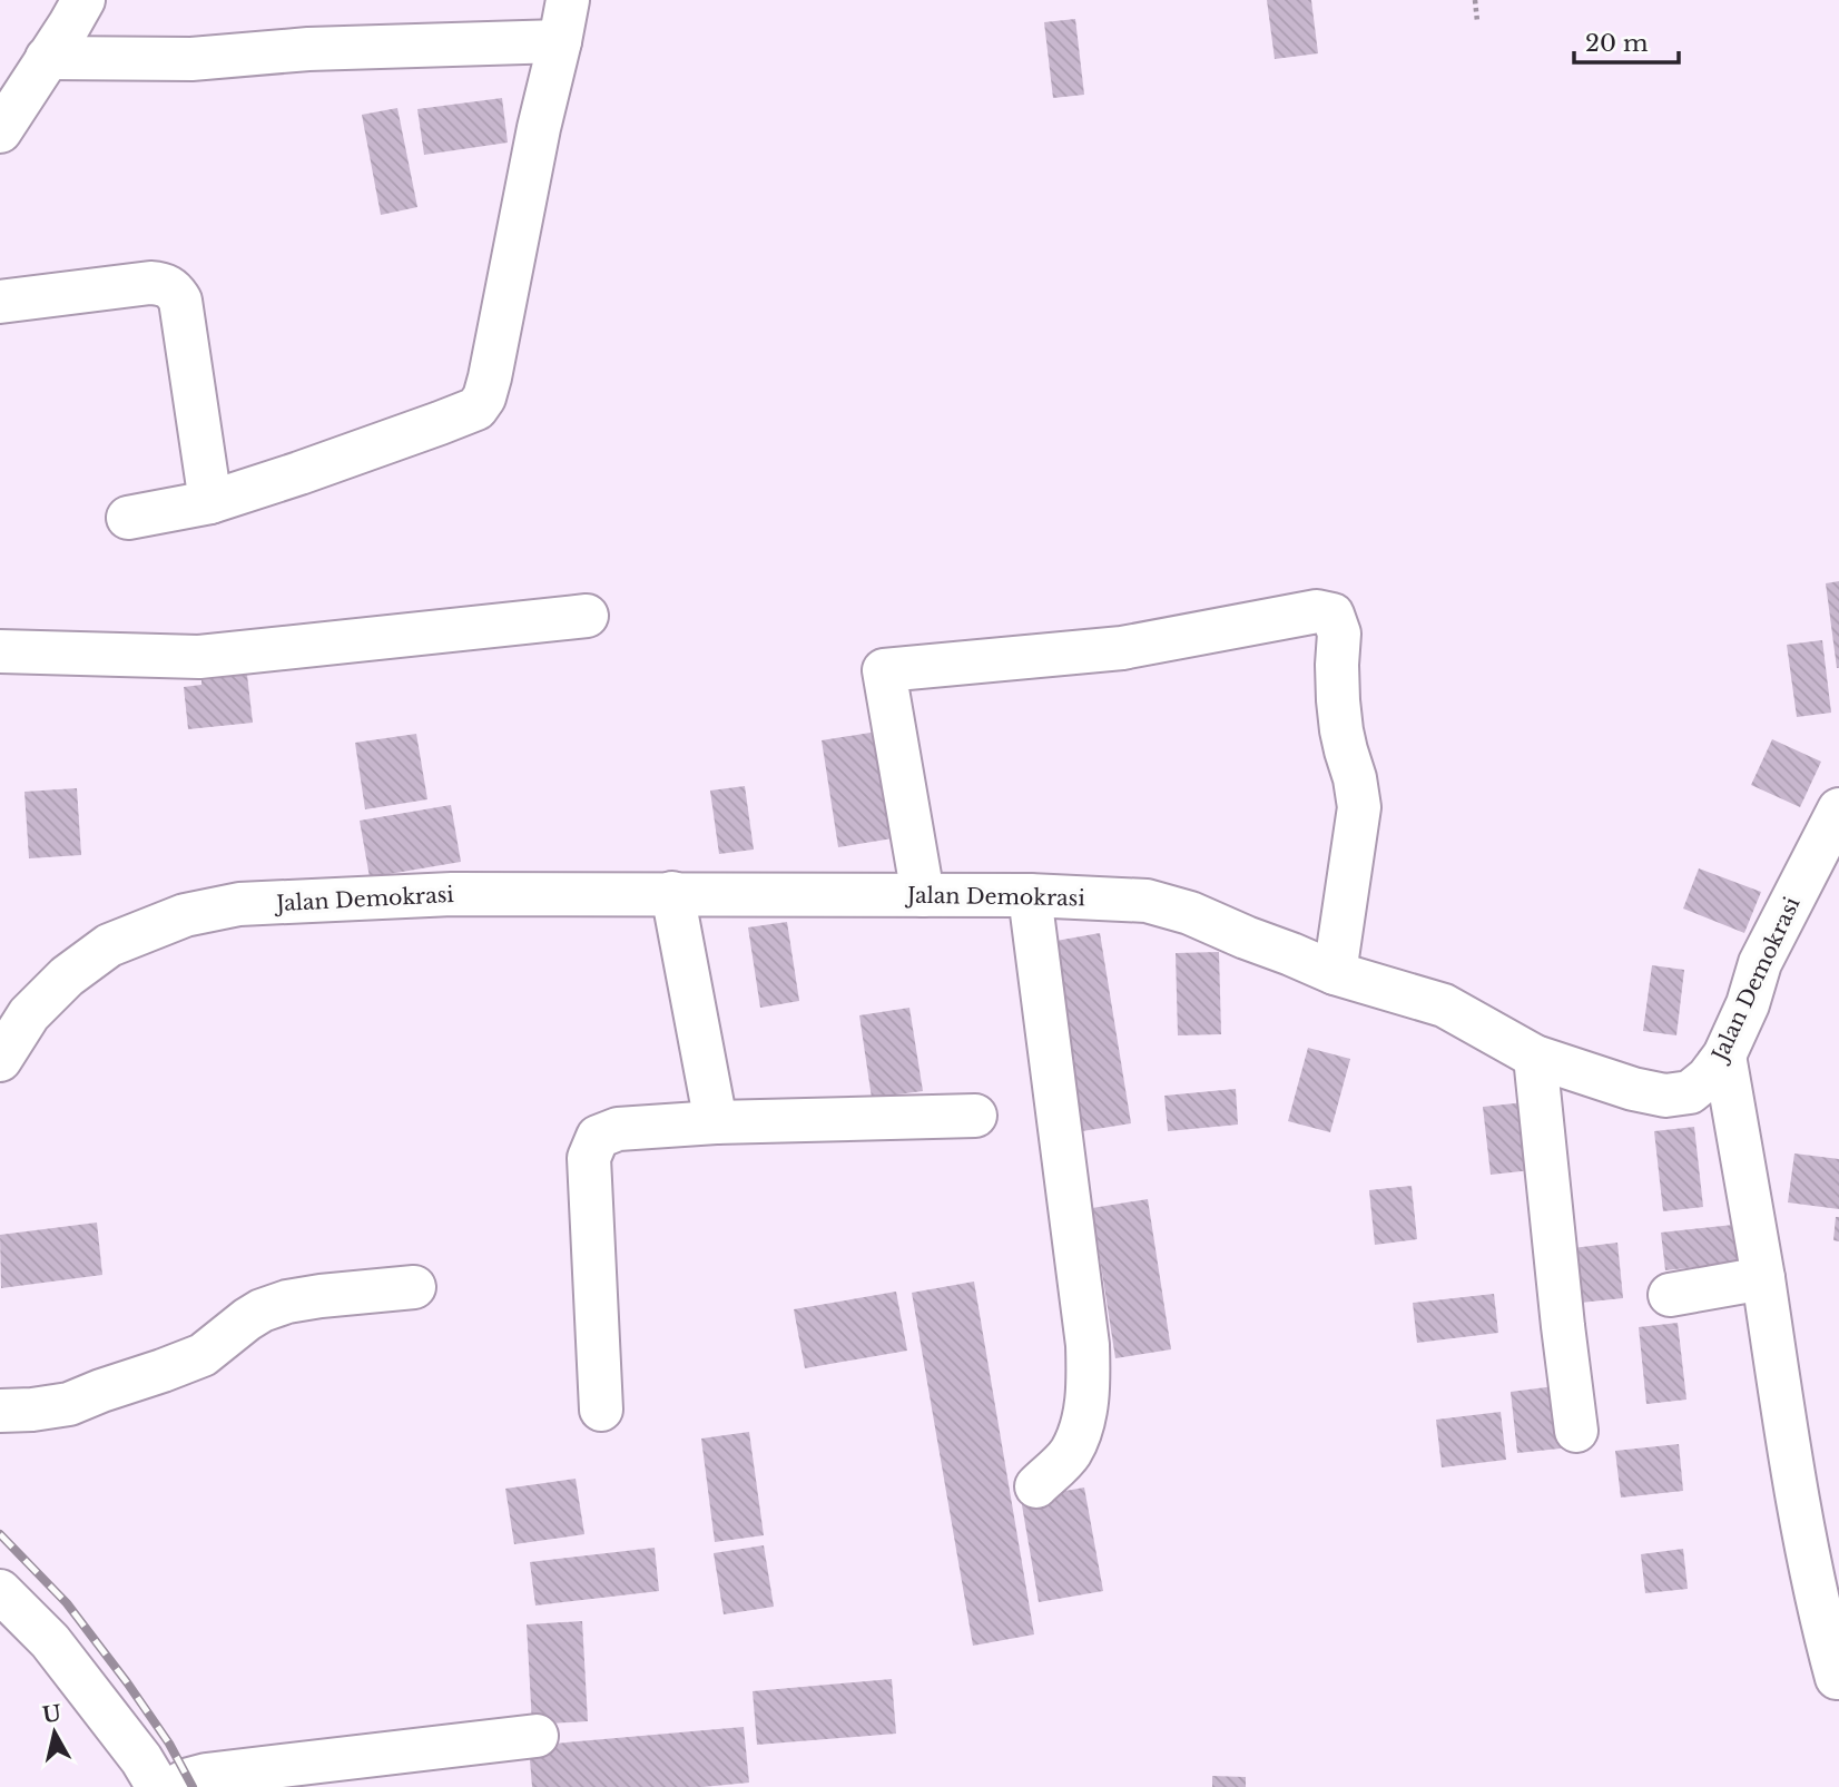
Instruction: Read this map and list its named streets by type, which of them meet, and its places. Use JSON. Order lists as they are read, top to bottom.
{
  "streets": {
    "street": ["Jalan Demokrasi"]
  },
  "scale_bar": "20 m",
  "north": "top"
}
